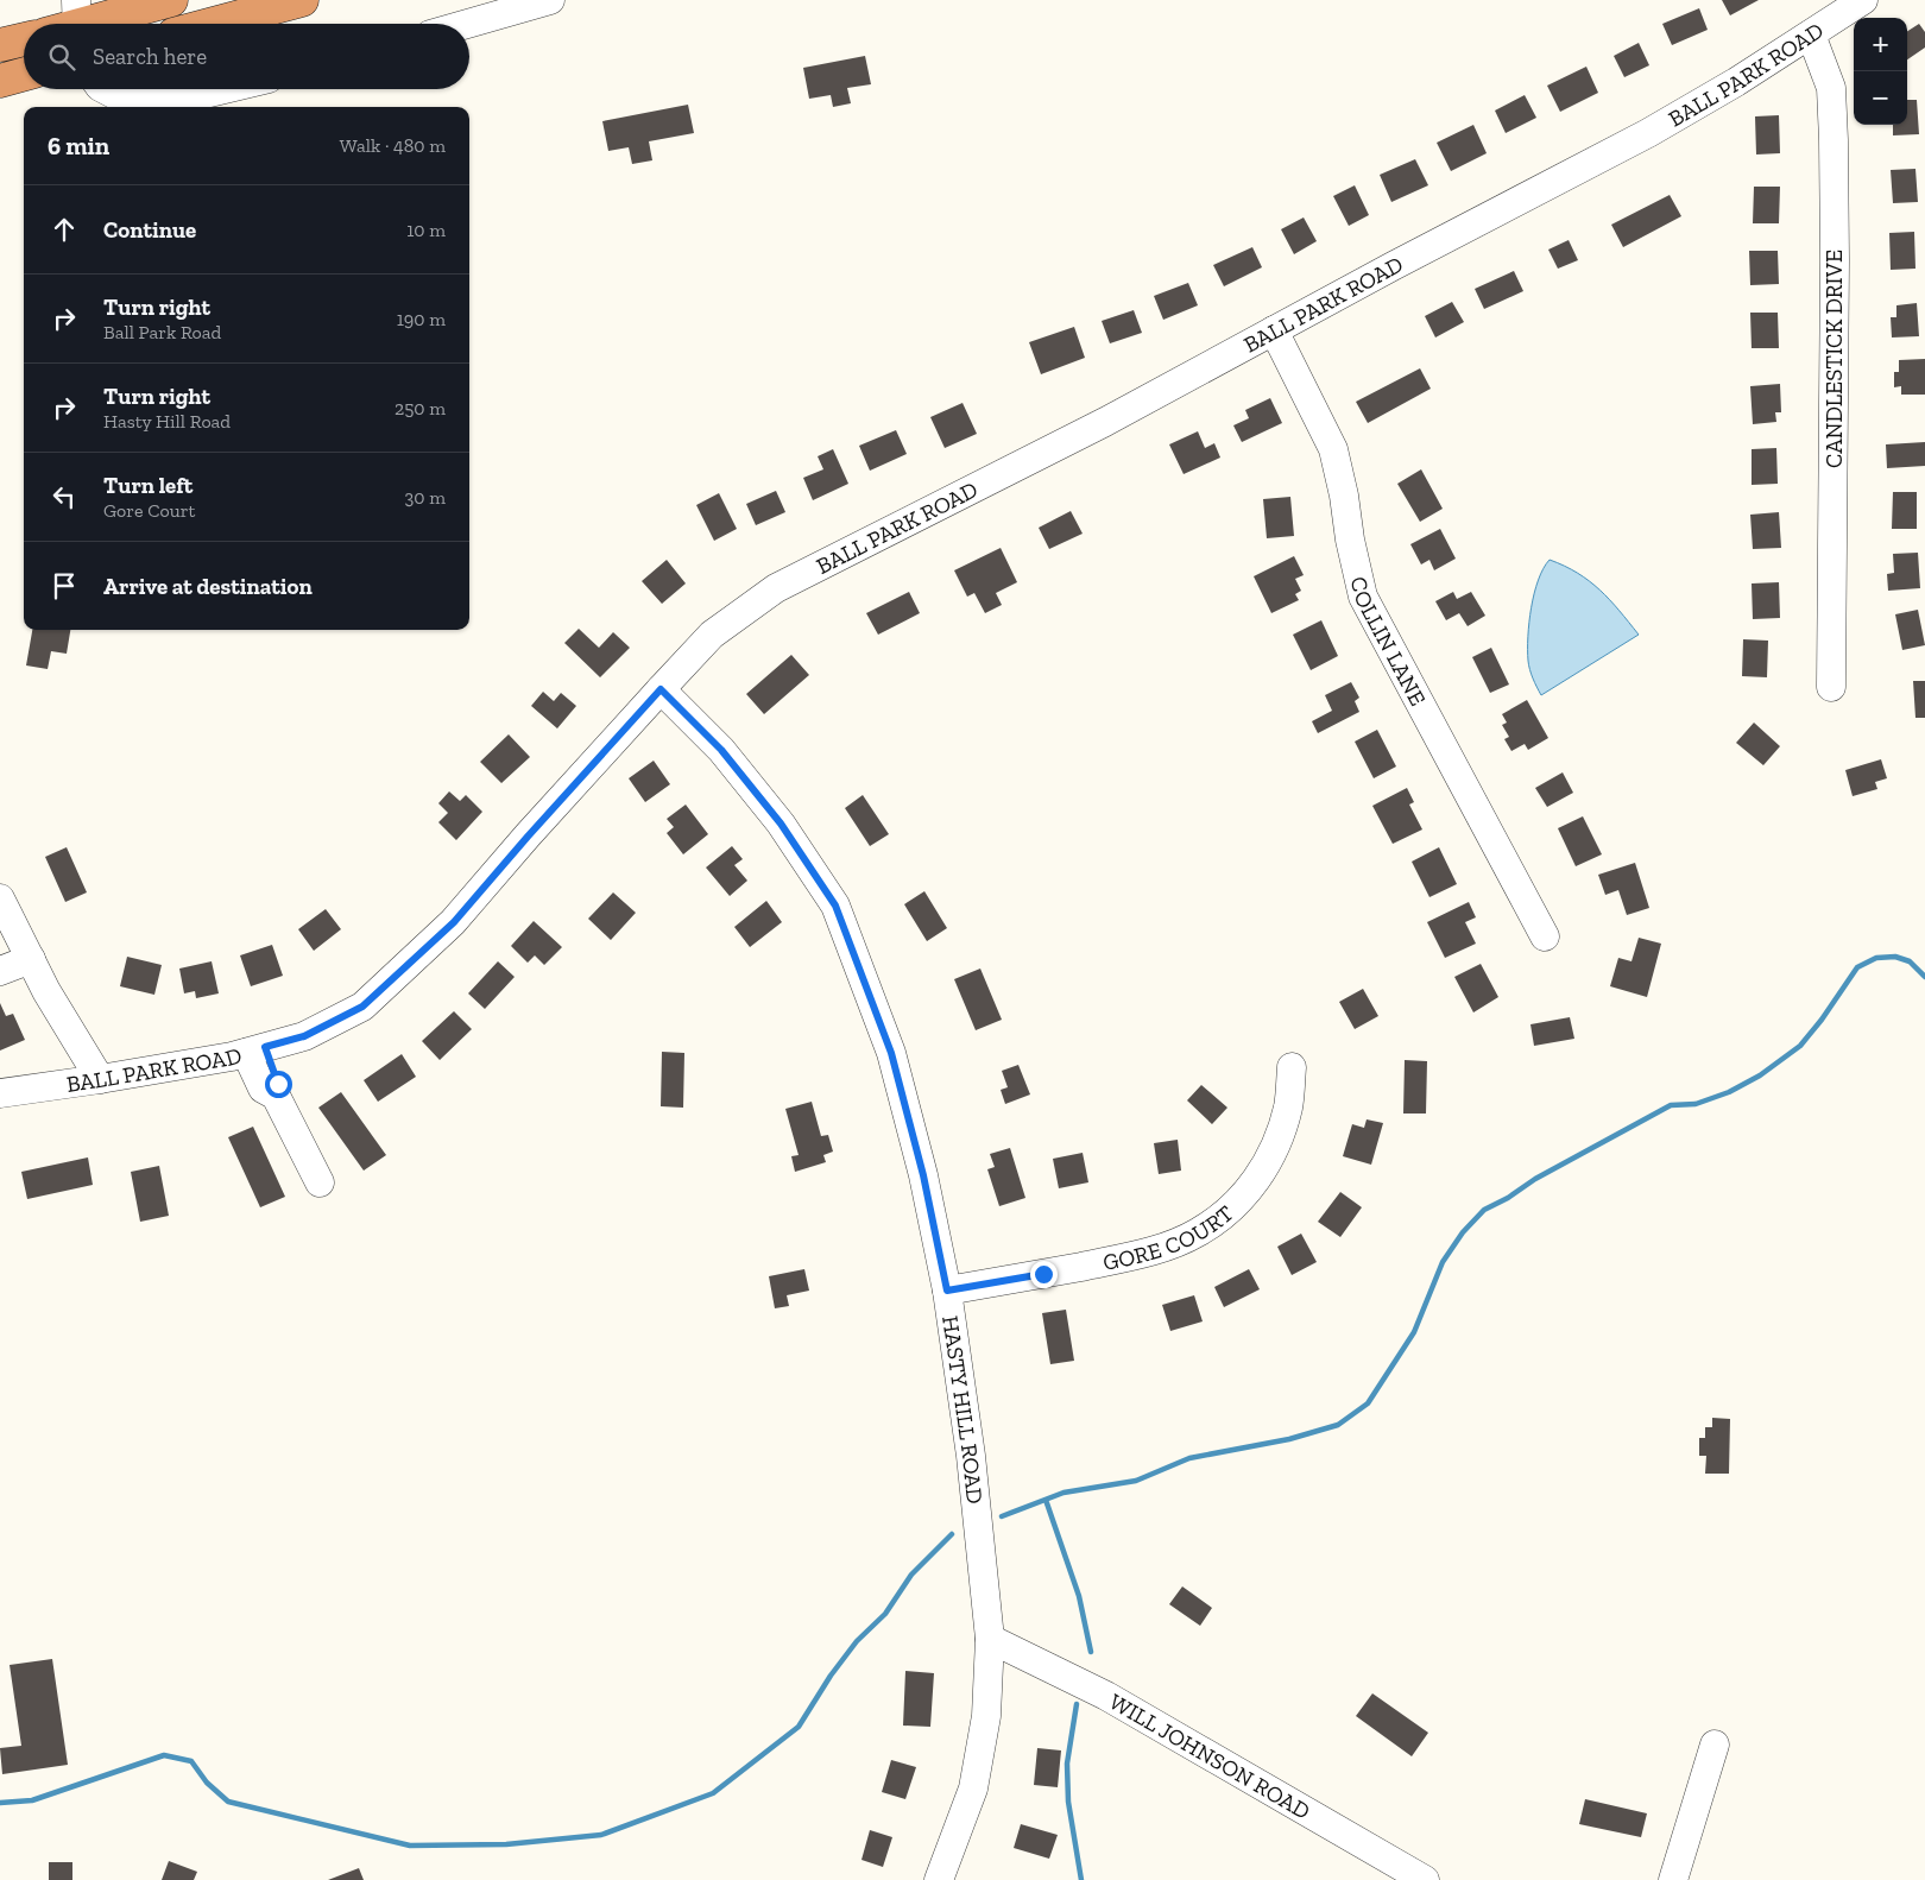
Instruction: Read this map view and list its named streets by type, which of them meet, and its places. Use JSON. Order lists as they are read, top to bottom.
{
  "streets": {
    "street": [
      "BALL PARK ROAD",
      "CANDLESTICK DRIVE",
      "COLLIN LANE",
      "GORE COURT",
      "HASTY HILL ROAD",
      "WILL JOHNSON ROAD"
    ]
  },
  "crossings": [
    ["BALL PARK ROAD", "CANDLESTICK DRIVE"],
    ["BALL PARK ROAD", "COLLIN LANE"],
    ["BALL PARK ROAD", "HASTY HILL ROAD"],
    ["GORE COURT", "HASTY HILL ROAD"],
    ["HASTY HILL ROAD", "WILL JOHNSON ROAD"]
  ],
  "page": {
    "map_buttons": ["+", "−"],
    "search": "Search here",
    "heading": ["6 min", "Walk · 480 m"],
    "list": [
      ["Continue", "10 m"],
      ["Turn right", "Ball Park Road", "190 m"],
      ["Turn right", "Hasty Hill Road", "250 m"],
      ["Turn left", "Gore Court", "30 m"],
      "Arrive at destination"
    ]
  }
}
